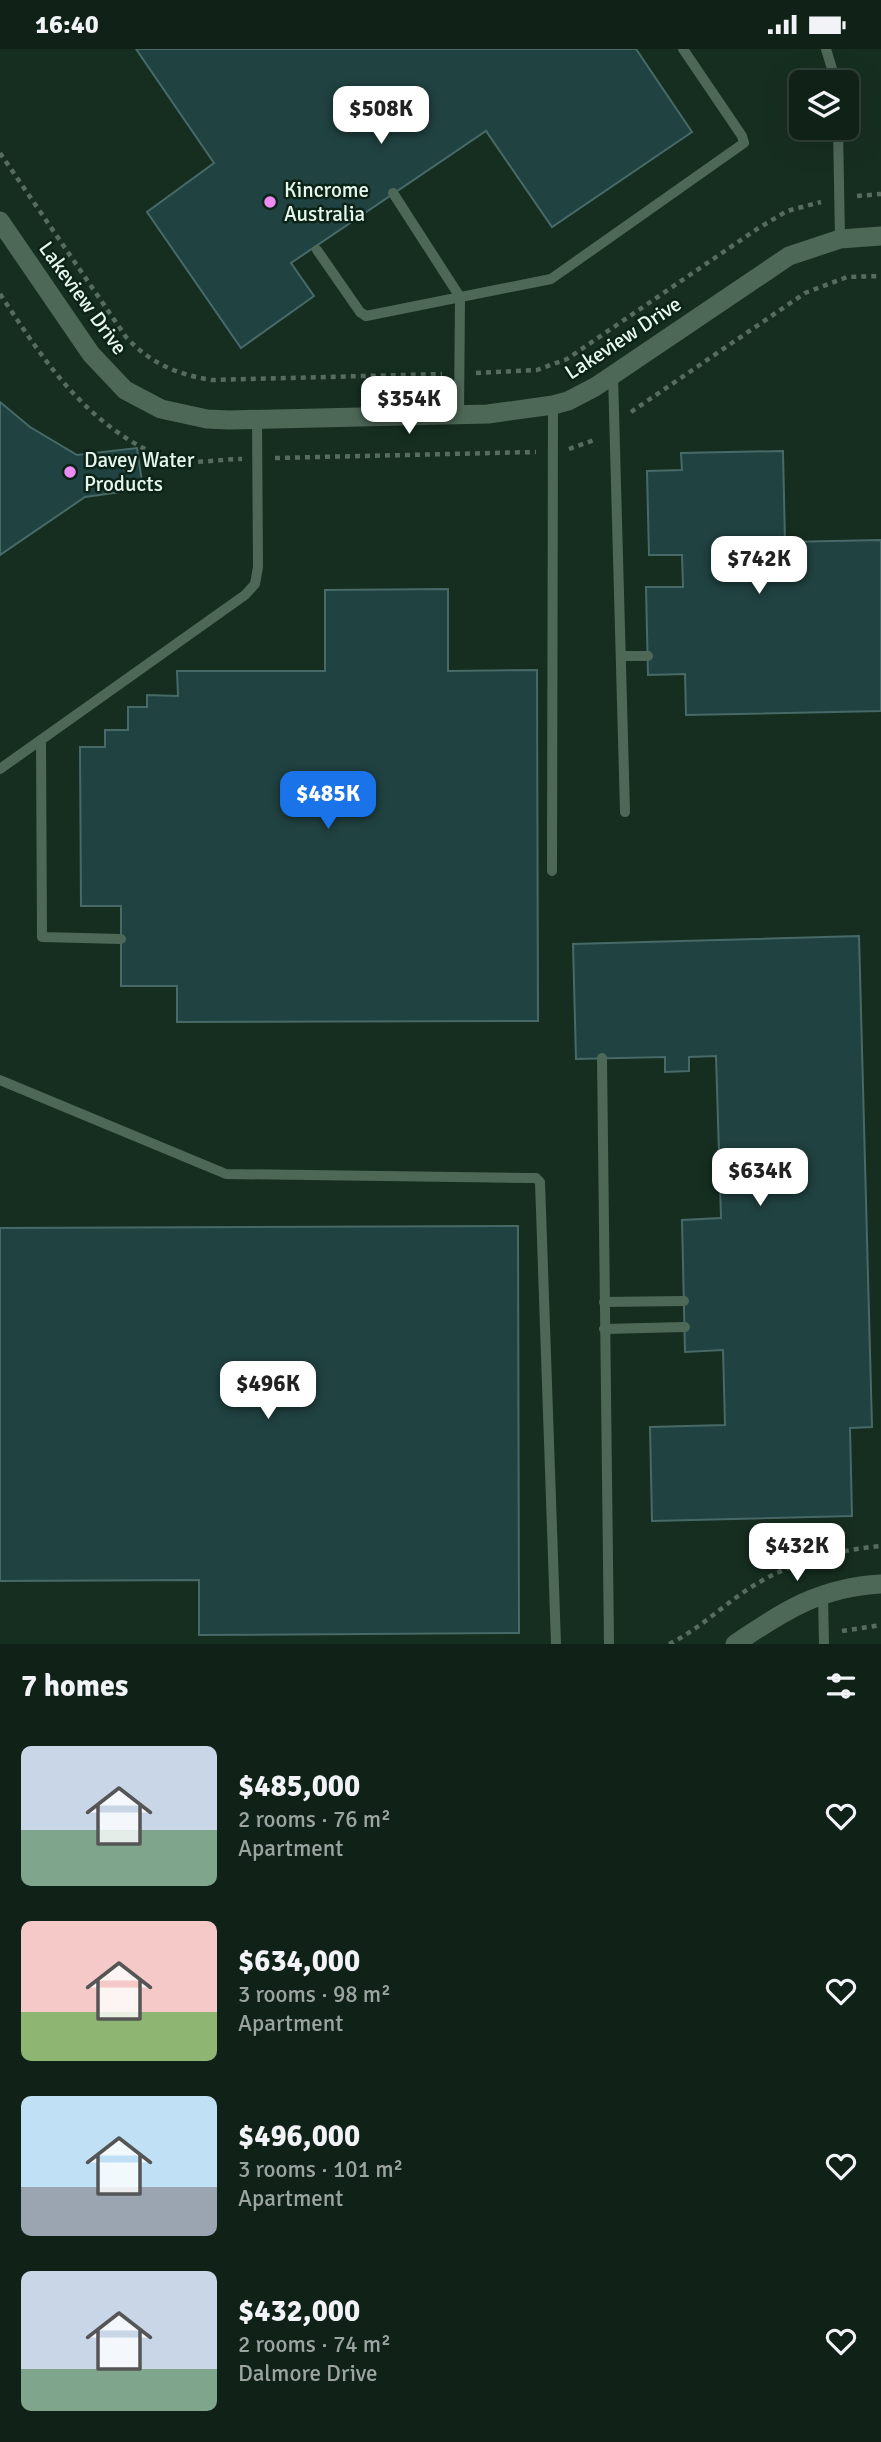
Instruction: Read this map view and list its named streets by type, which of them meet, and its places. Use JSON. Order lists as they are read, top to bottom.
{
  "streets": {
    "street": ["Lakeview Drive"]
  },
  "places": ["Kincrome Australia", "Davey Water Products"],
  "page": {
    "status": "16:40",
    "price": [
      "$508K",
      "$354K",
      "$742K",
      "$485K",
      "$634K",
      "$496K",
      "$432K"
    ],
    "heading": "7 homes",
    "list": [
      {
        "name": "$485,000",
        "note": "2 rooms · 76 m² · Apartment"
      },
      {
        "name": "$634,000",
        "note": "3 rooms · 98 m² · Apartment"
      },
      {
        "name": "$496,000",
        "note": "3 rooms · 101 m² · Apartment"
      },
      {
        "name": "$432,000",
        "note": "2 rooms · 74 m² · Dalmore Drive"
      }
    ]
  }
}
